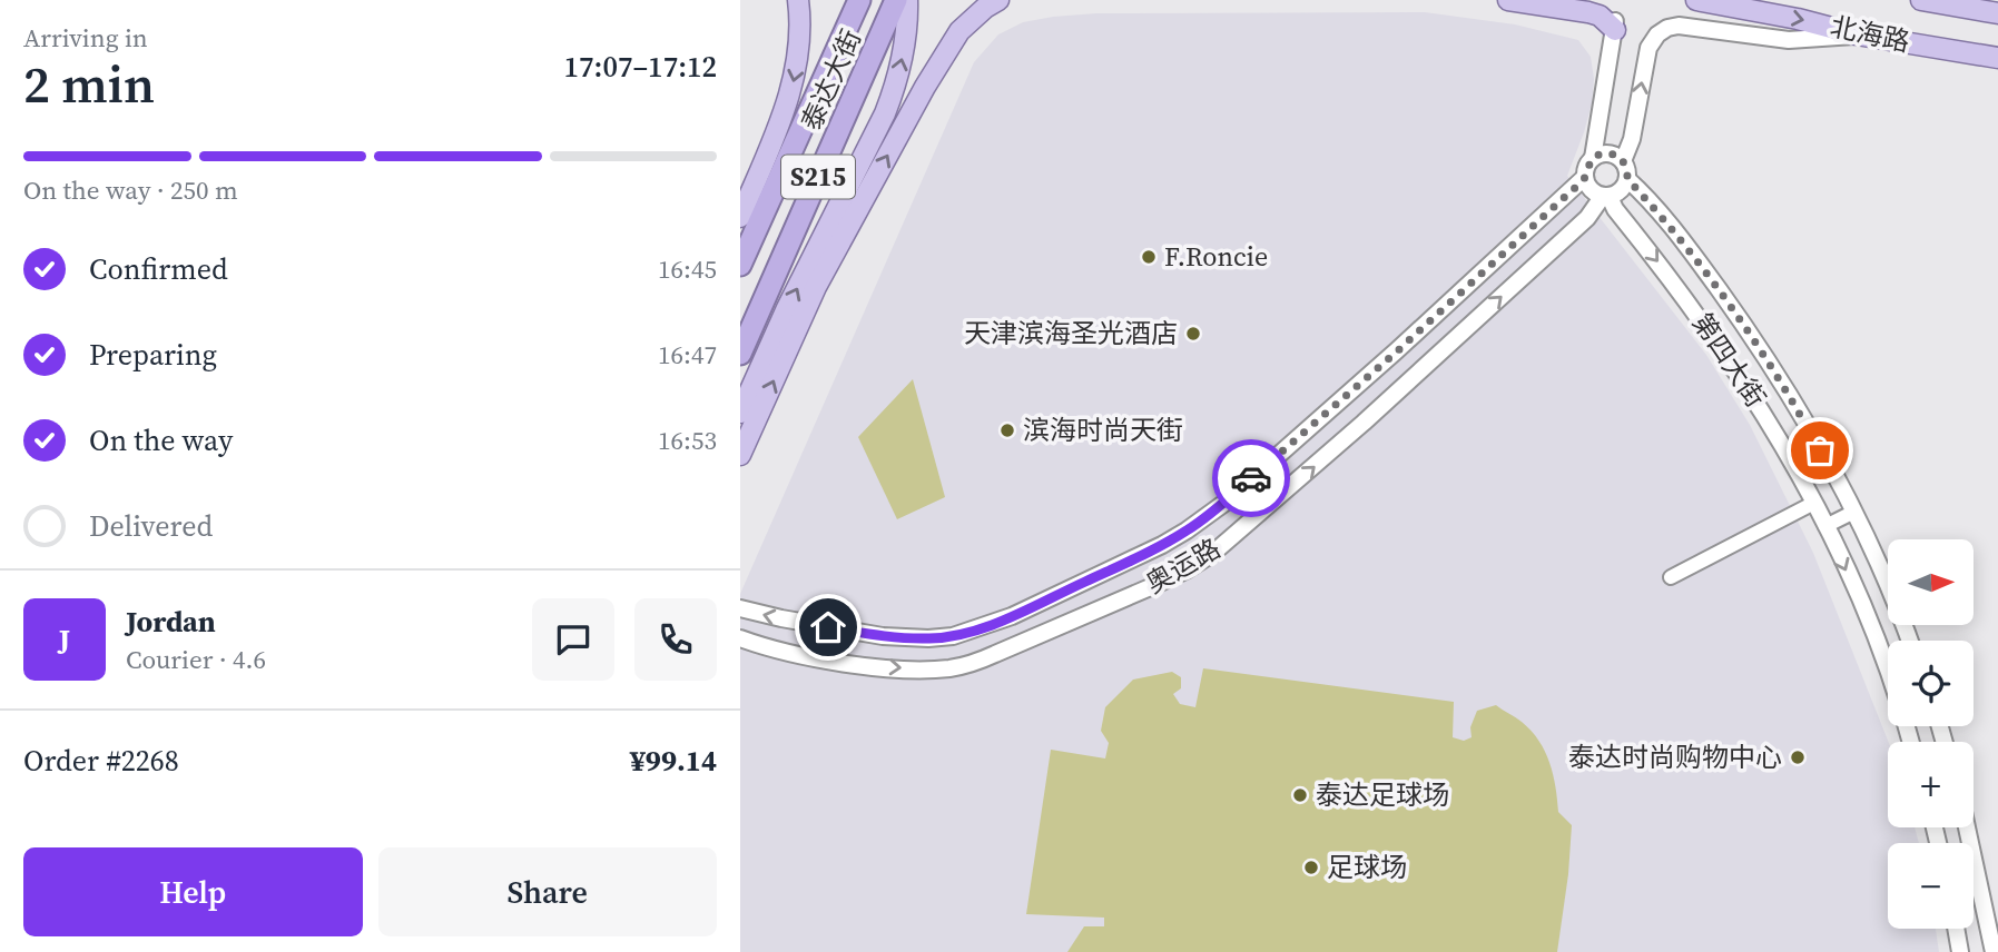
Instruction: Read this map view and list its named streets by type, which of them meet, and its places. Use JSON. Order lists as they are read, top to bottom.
{
  "streets": {
    "highway": ["泰达大街", "S215"],
    "main road": ["北海路"],
    "street": ["第四大街", "奥运路"]
  },
  "crossings": [
    ["第四大街", "奥运路"]
  ],
  "one_way": ["北海路"],
  "places": [
    "F.Roncie",
    "天津滨海圣光酒店",
    "滨海时尚天街",
    "泰达时尚购物中心",
    "泰达足球场",
    "足球场"
  ],
  "north": "right",
  "page": {
    "heading": ["2 min", "Arriving in", "17:07–17:12"],
    "panel": [
      "Jordan",
      "Courier · 4.6",
      "Order #2268",
      "¥99.14"
    ],
    "bar": "On the way · 250 m",
    "list": [
      ["Confirmed", "16:45"],
      ["Preparing", "16:47"],
      ["On the way", "16:53"],
      "Delivered"
    ],
    "map_buttons": ["+", "−"],
    "round": "J",
    "buttons": ["Help", "Share"]
  }
}
